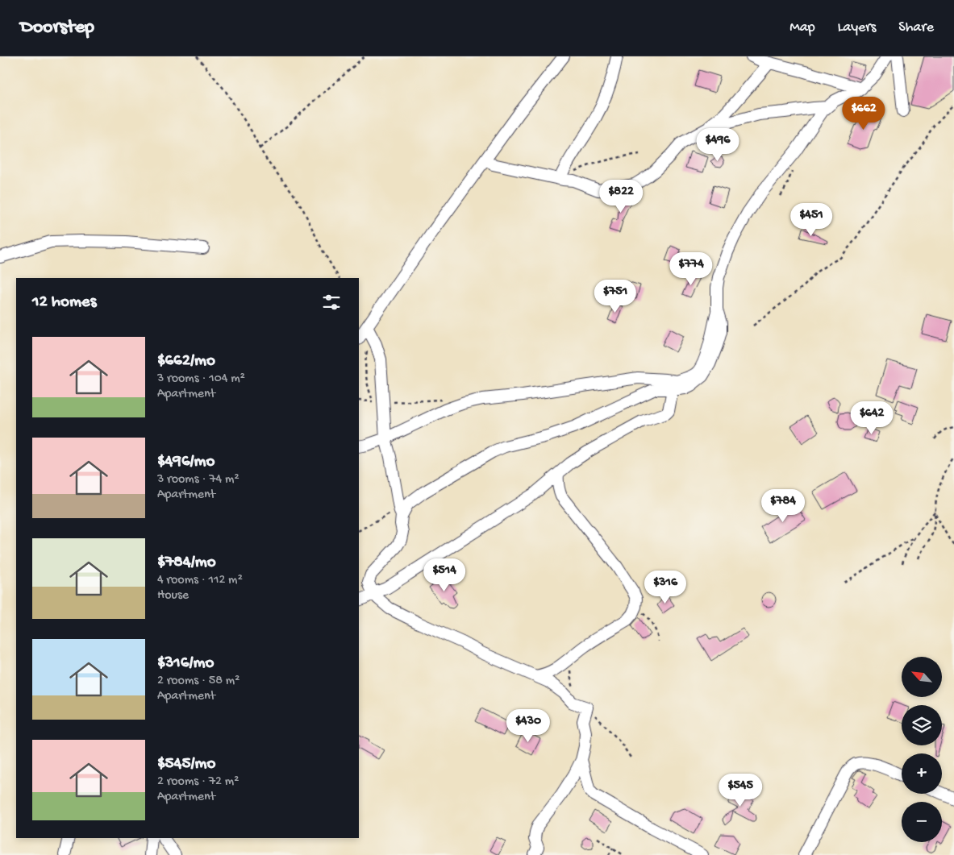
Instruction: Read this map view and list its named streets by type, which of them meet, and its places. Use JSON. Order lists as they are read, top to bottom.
{
  "north": "top left",
  "page": {
    "header": "Doorstep",
    "nav": ["Map", "Layers", "Share"],
    "price": [
      "$662",
      "$496",
      "$822",
      "$451",
      "$774",
      "$751",
      "$642",
      "$784",
      "$514",
      "$316",
      "$430",
      "$545"
    ],
    "heading": "12 homes",
    "list": [
      {
        "name": "$662/mo",
        "note": "3 rooms · 104 m² · Apartment"
      },
      {
        "name": "$496/mo",
        "note": "3 rooms · 74 m² · Apartment"
      },
      {
        "name": "$784/mo",
        "note": "4 rooms · 112 m² · House"
      },
      {
        "name": "$316/mo",
        "note": "2 rooms · 58 m² · Apartment"
      },
      {
        "name": "$545/mo",
        "note": "2 rooms · 72 m² · Apartment"
      }
    ],
    "map_buttons": ["+", "−"]
  }
}
